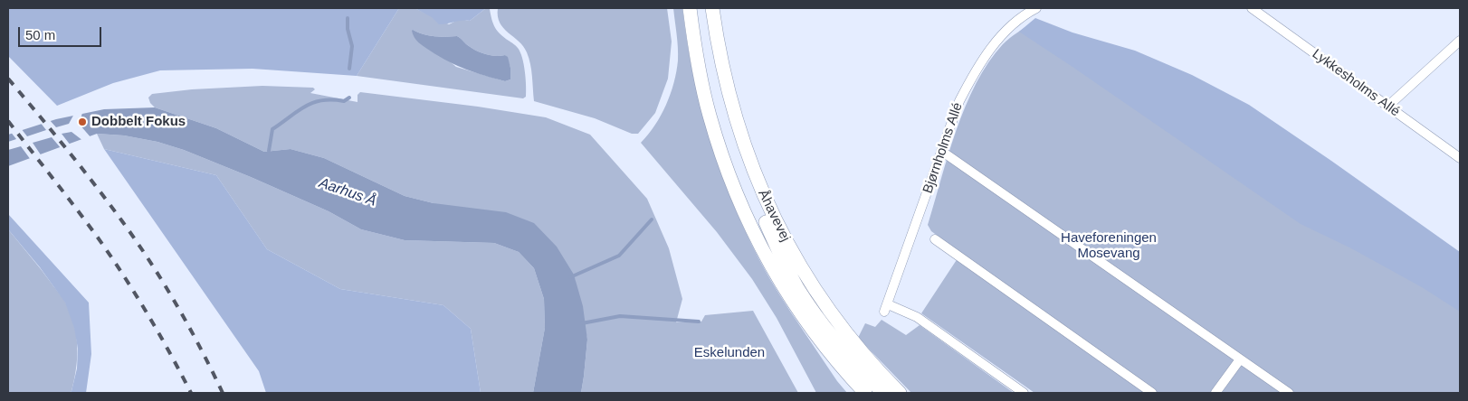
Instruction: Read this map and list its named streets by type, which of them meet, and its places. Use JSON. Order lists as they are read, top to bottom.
{
  "streets": {
    "main road": ["Åhavevej"],
    "street": ["Lykkesholms Allé", "Bjørnholms Allé"]
  },
  "water": ["Aarhus Å"],
  "parks": ["Haveforeningen Mosevang", "Eskelunden"],
  "places": ["Dobbelt Fokus"],
  "scale_bar": "50 m"
}
